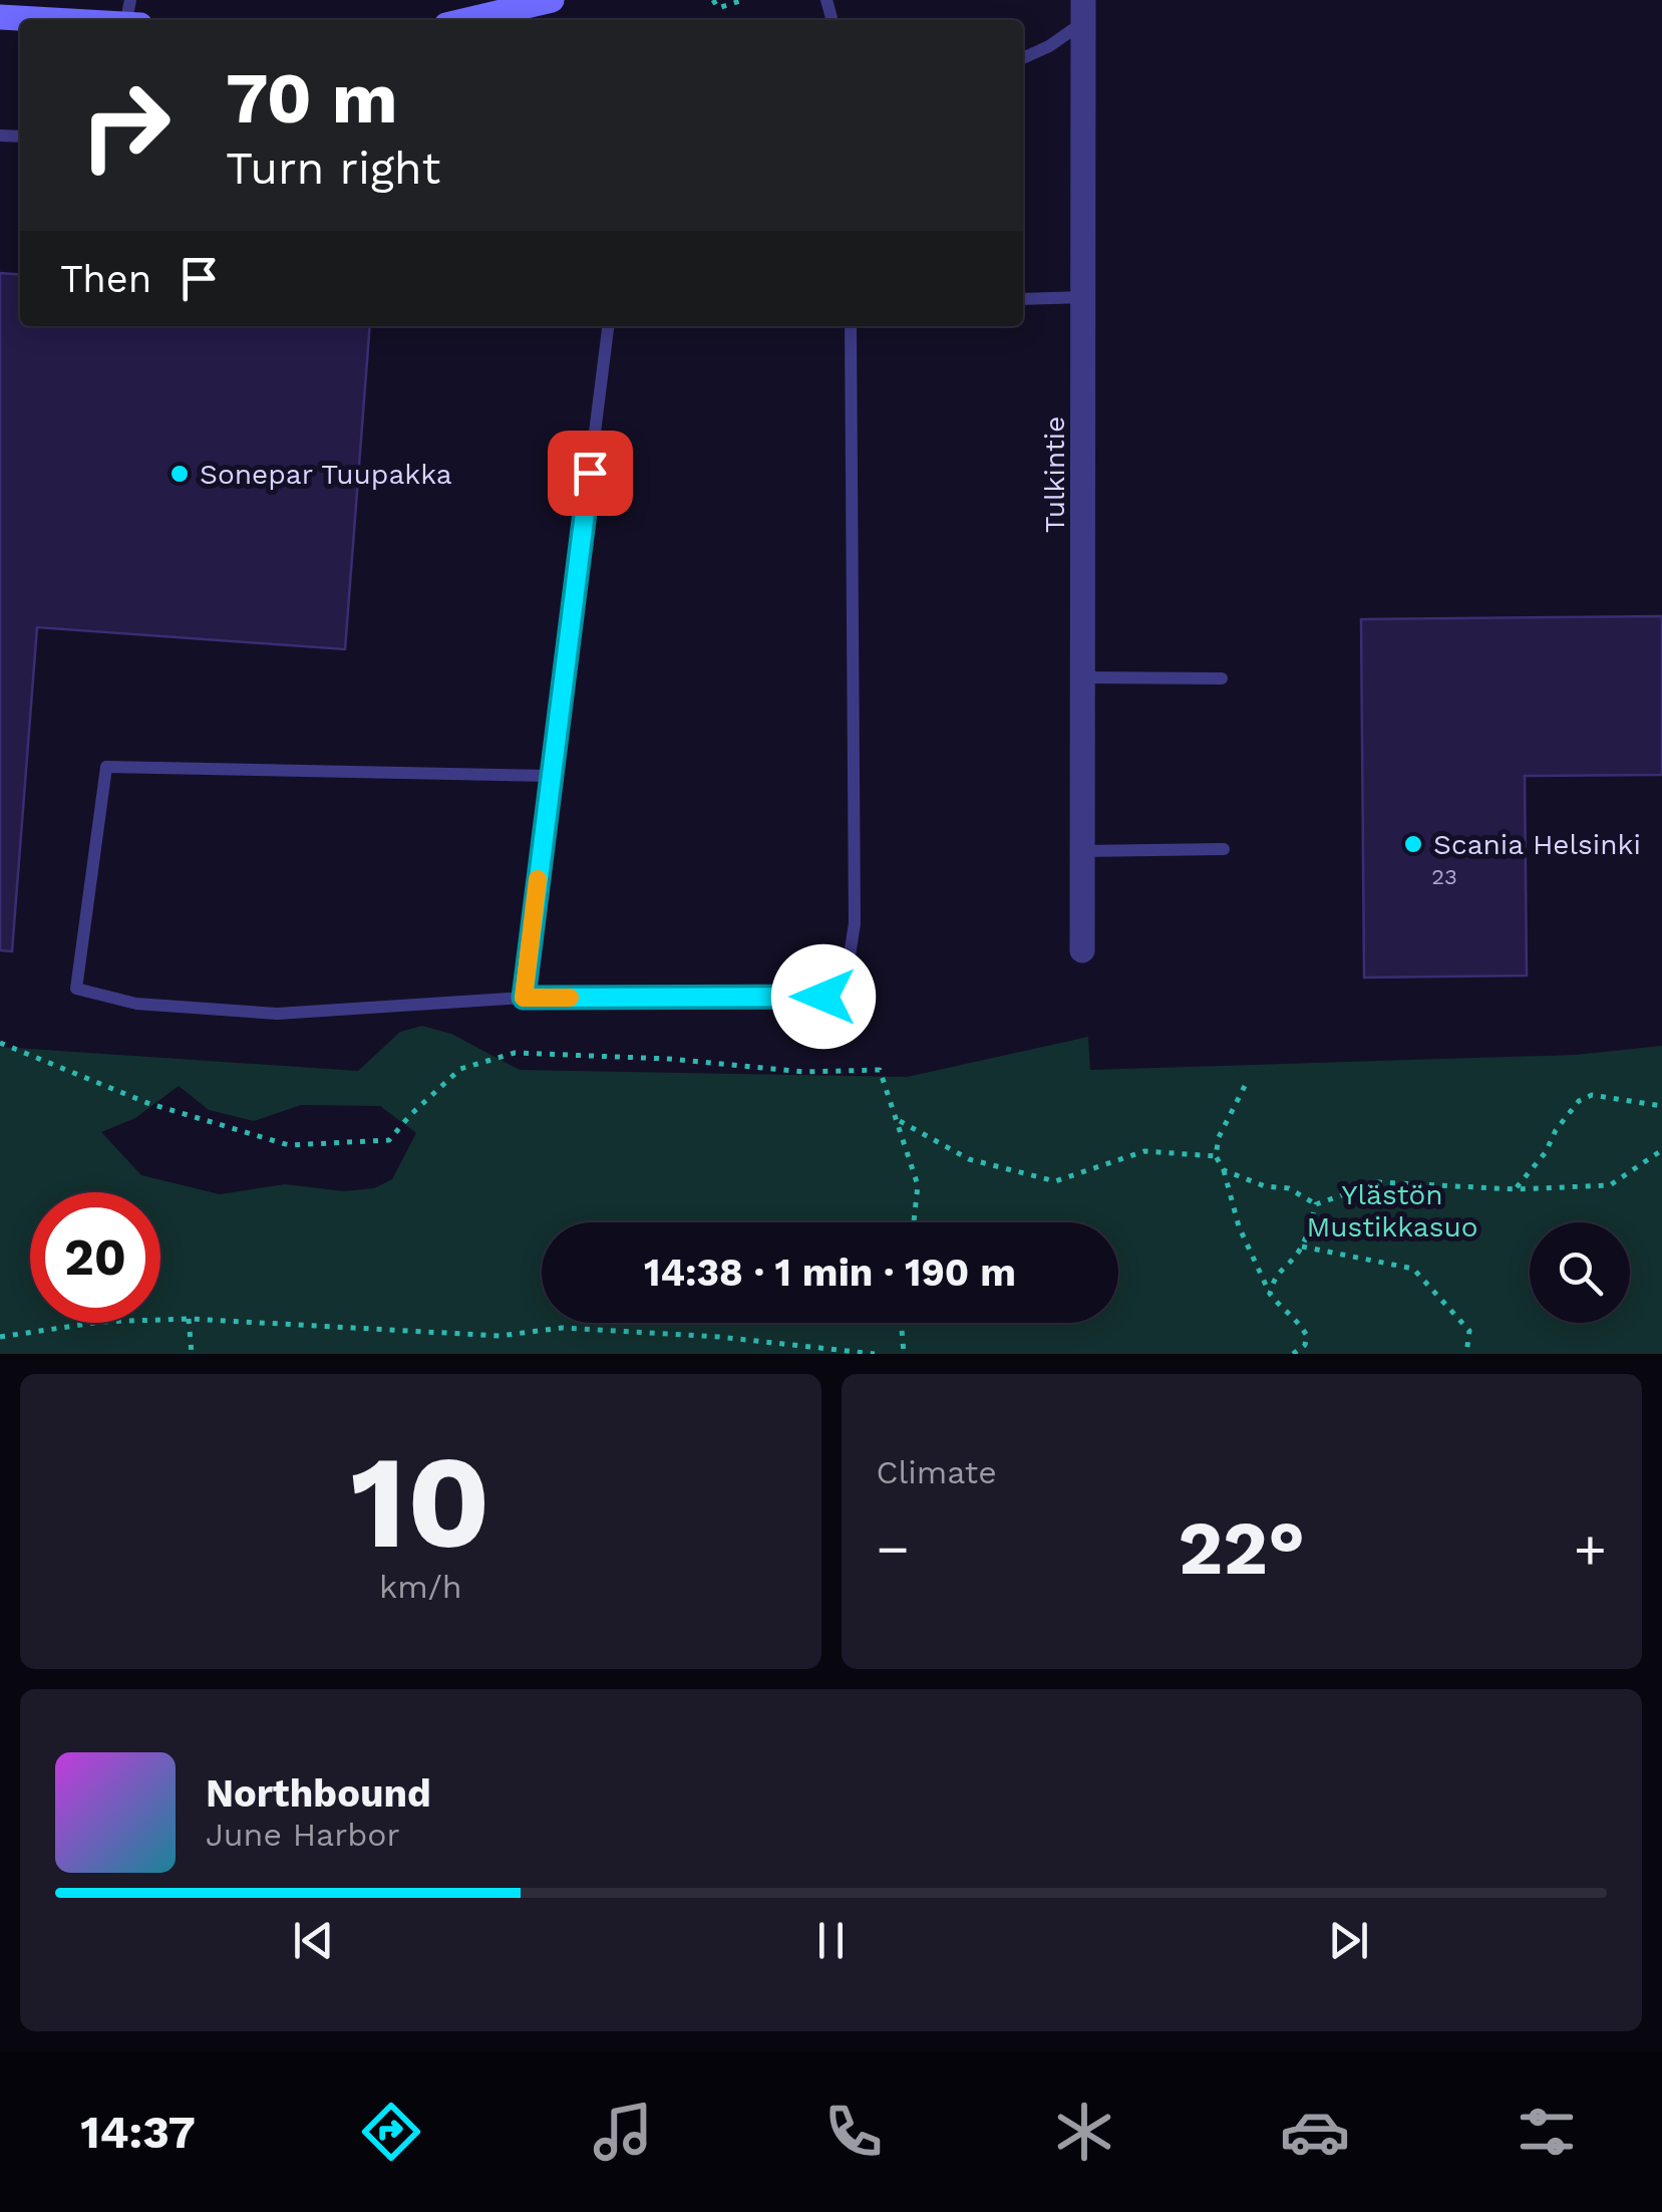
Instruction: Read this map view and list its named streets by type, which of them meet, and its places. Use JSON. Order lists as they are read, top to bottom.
{
  "streets": {
    "street": ["Tulkintie"]
  },
  "parks": ["Ylästön Mustikkasuo"],
  "places": ["Sonepar Tuupakka", "Scania Helsinki"],
  "house_numbers": ["23"],
  "page": {
    "turn": ["70 m", "Turn right"],
    "then": "Then",
    "limit": "20",
    "trip": "14:38 · 1 min · 190 m",
    "tile": [
      ["10", "km/h"],
      "Climate"
    ],
    "heat": ["−", "22°", "+"],
    "song": ["Northbound", "June Harbor"],
    "tabs": "14:37"
  }
}
